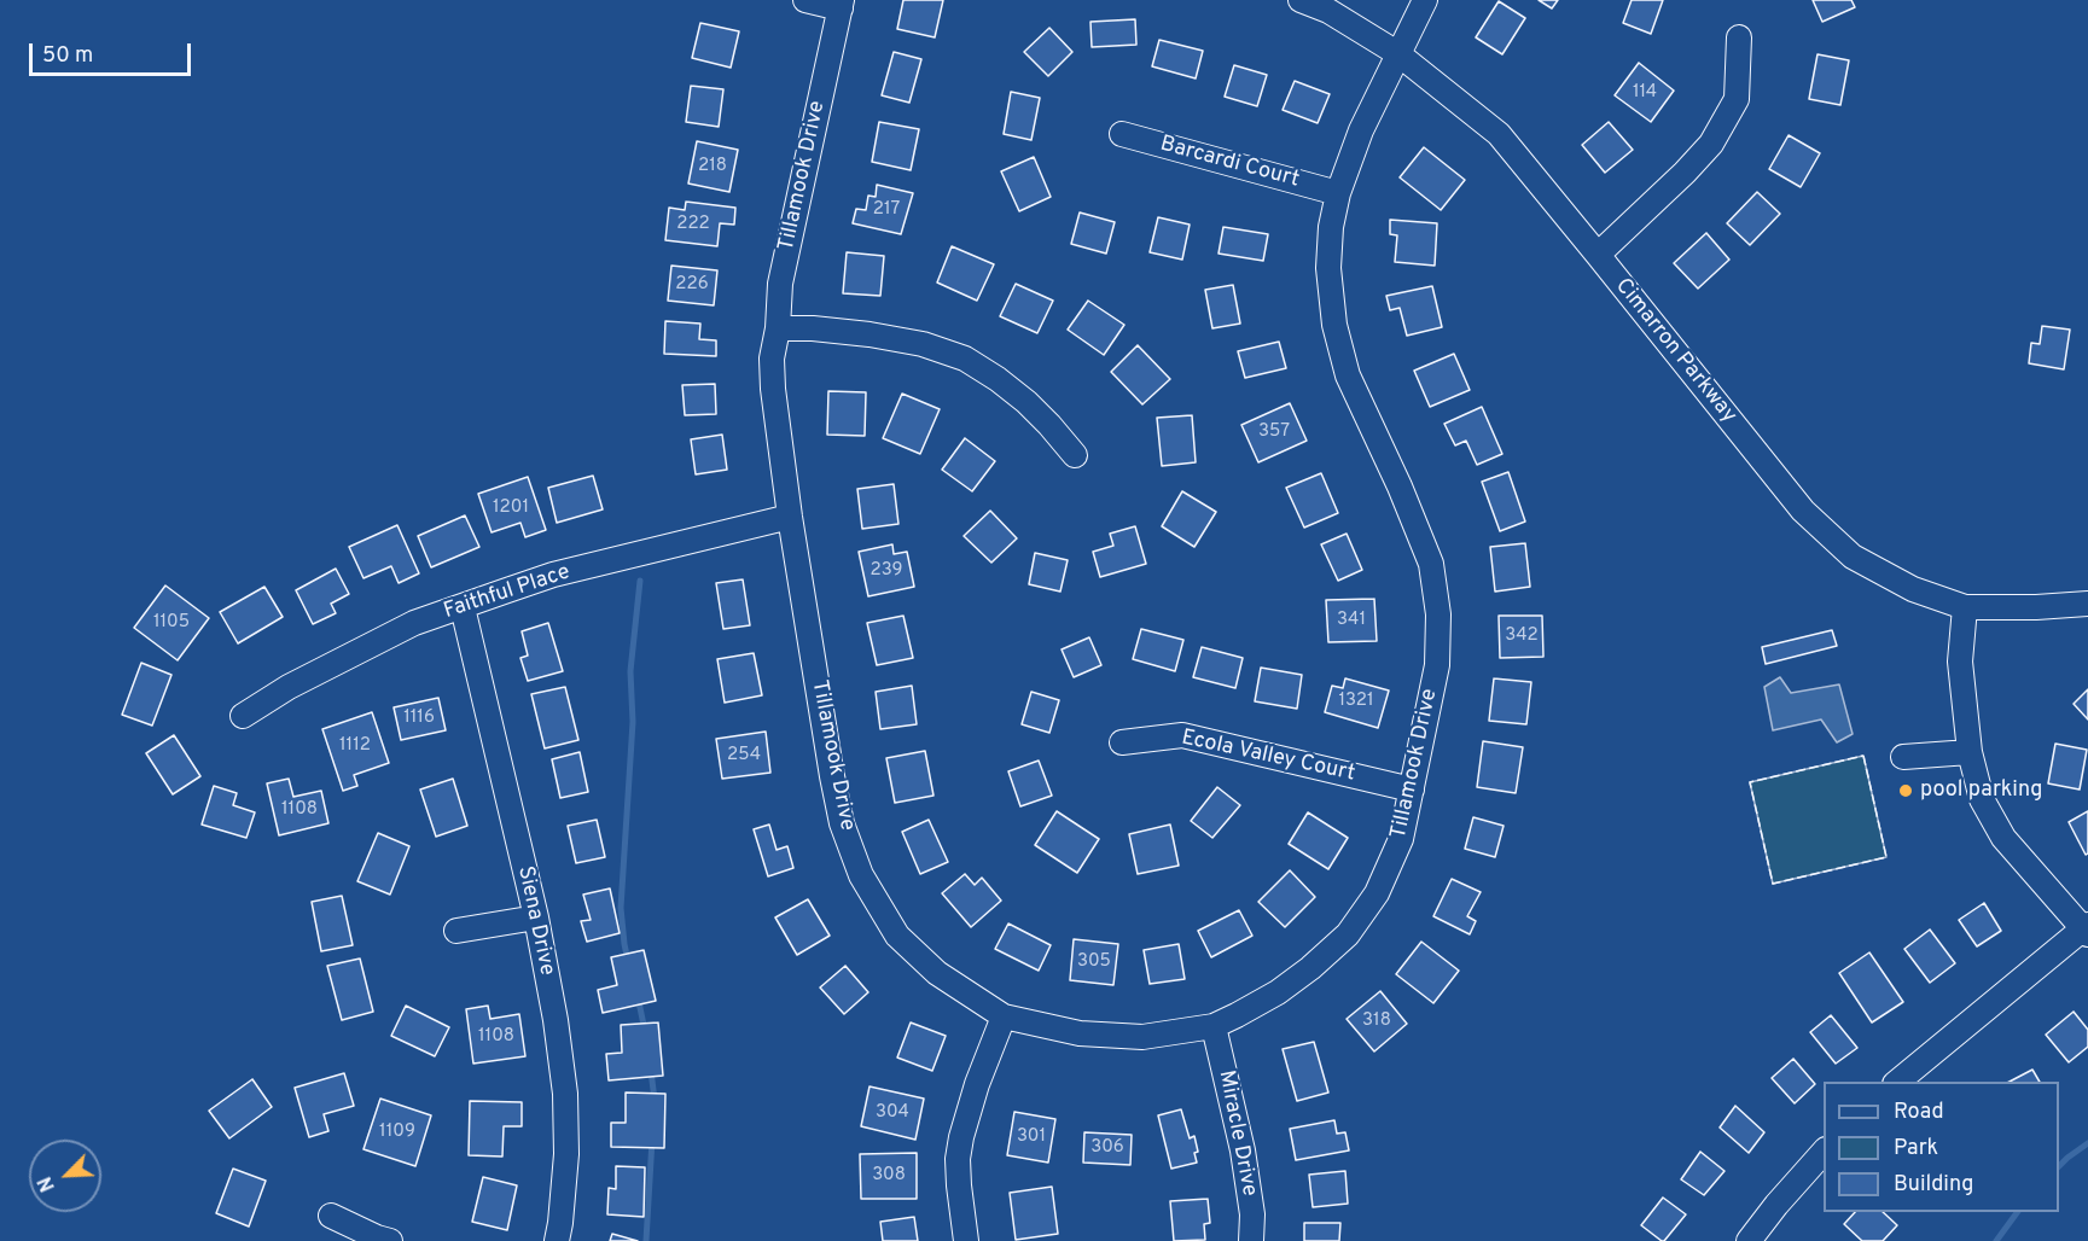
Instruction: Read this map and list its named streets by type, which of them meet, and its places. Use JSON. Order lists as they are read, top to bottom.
{
  "streets": {
    "street": [
      "Barcardi Court",
      "Tillamook Drive",
      "Cimarron Parkway",
      "Faithful Place",
      "Ecola Valley Court",
      "Siena Drive",
      "Miracle Drive"
    ]
  },
  "crossings": [
    ["Barcardi Court", "Tillamook Drive"],
    ["Tillamook Drive", "Cimarron Parkway"],
    ["Tillamook Drive", "Faithful Place"],
    ["Tillamook Drive", "Ecola Valley Court"],
    ["Tillamook Drive", "Miracle Drive"],
    ["Faithful Place", "Siena Drive"]
  ],
  "places": ["pool parking"],
  "house_numbers": [
    "114",
    "218",
    "217",
    "222",
    "226",
    "357",
    "1201",
    "239",
    "341",
    "1105",
    "342",
    "1321",
    "1116",
    "1112",
    "254",
    "1108",
    "305",
    "318",
    "1108",
    "304",
    "1109",
    "301",
    "306",
    "308"
  ],
  "legend": ["Road", "Park", "Building"],
  "scale_bar": "50 m",
  "north": "bottom left"
}
